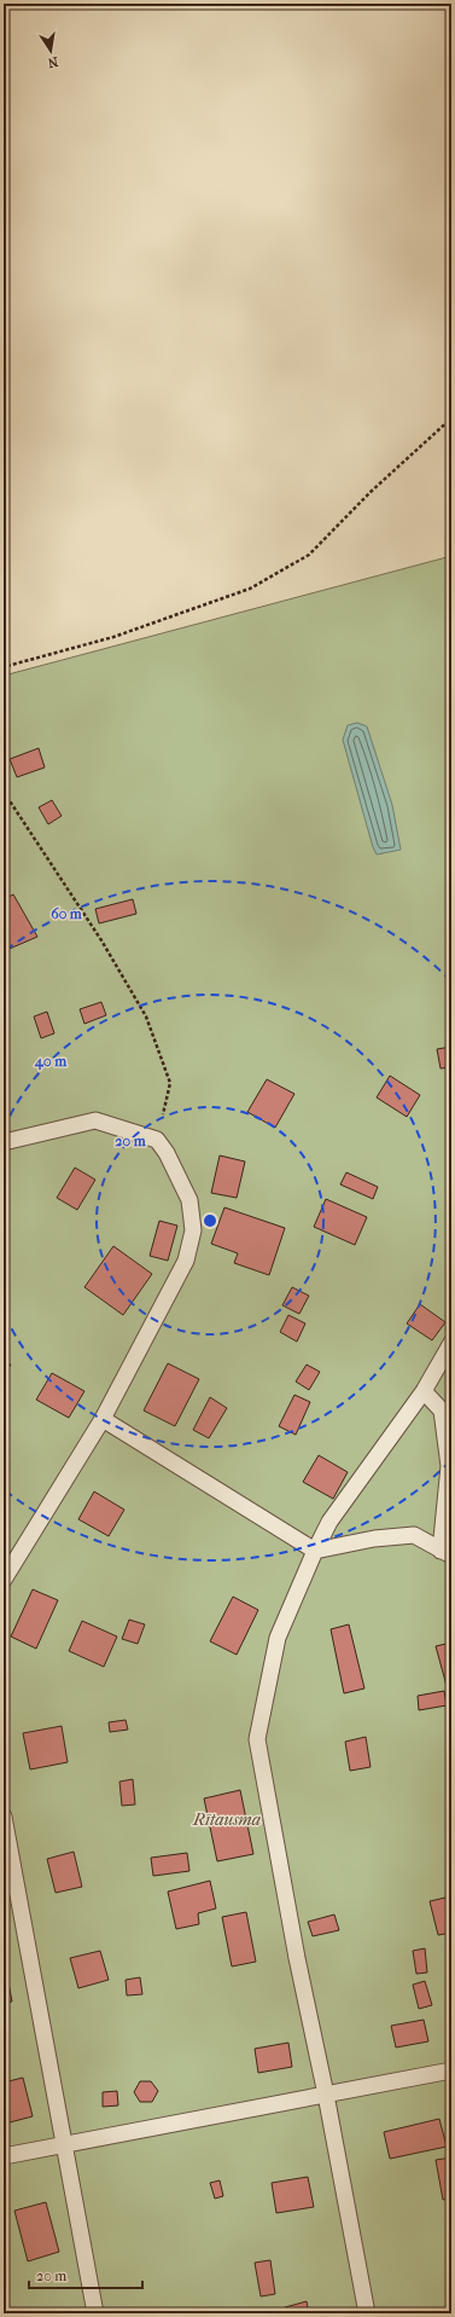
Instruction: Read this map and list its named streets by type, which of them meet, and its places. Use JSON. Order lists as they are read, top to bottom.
{
  "parks": ["Rītausma"],
  "scale_bar": "20 m",
  "north": "bottom",
  "rings": ["60 m", "40 m", "20 m"]
}
